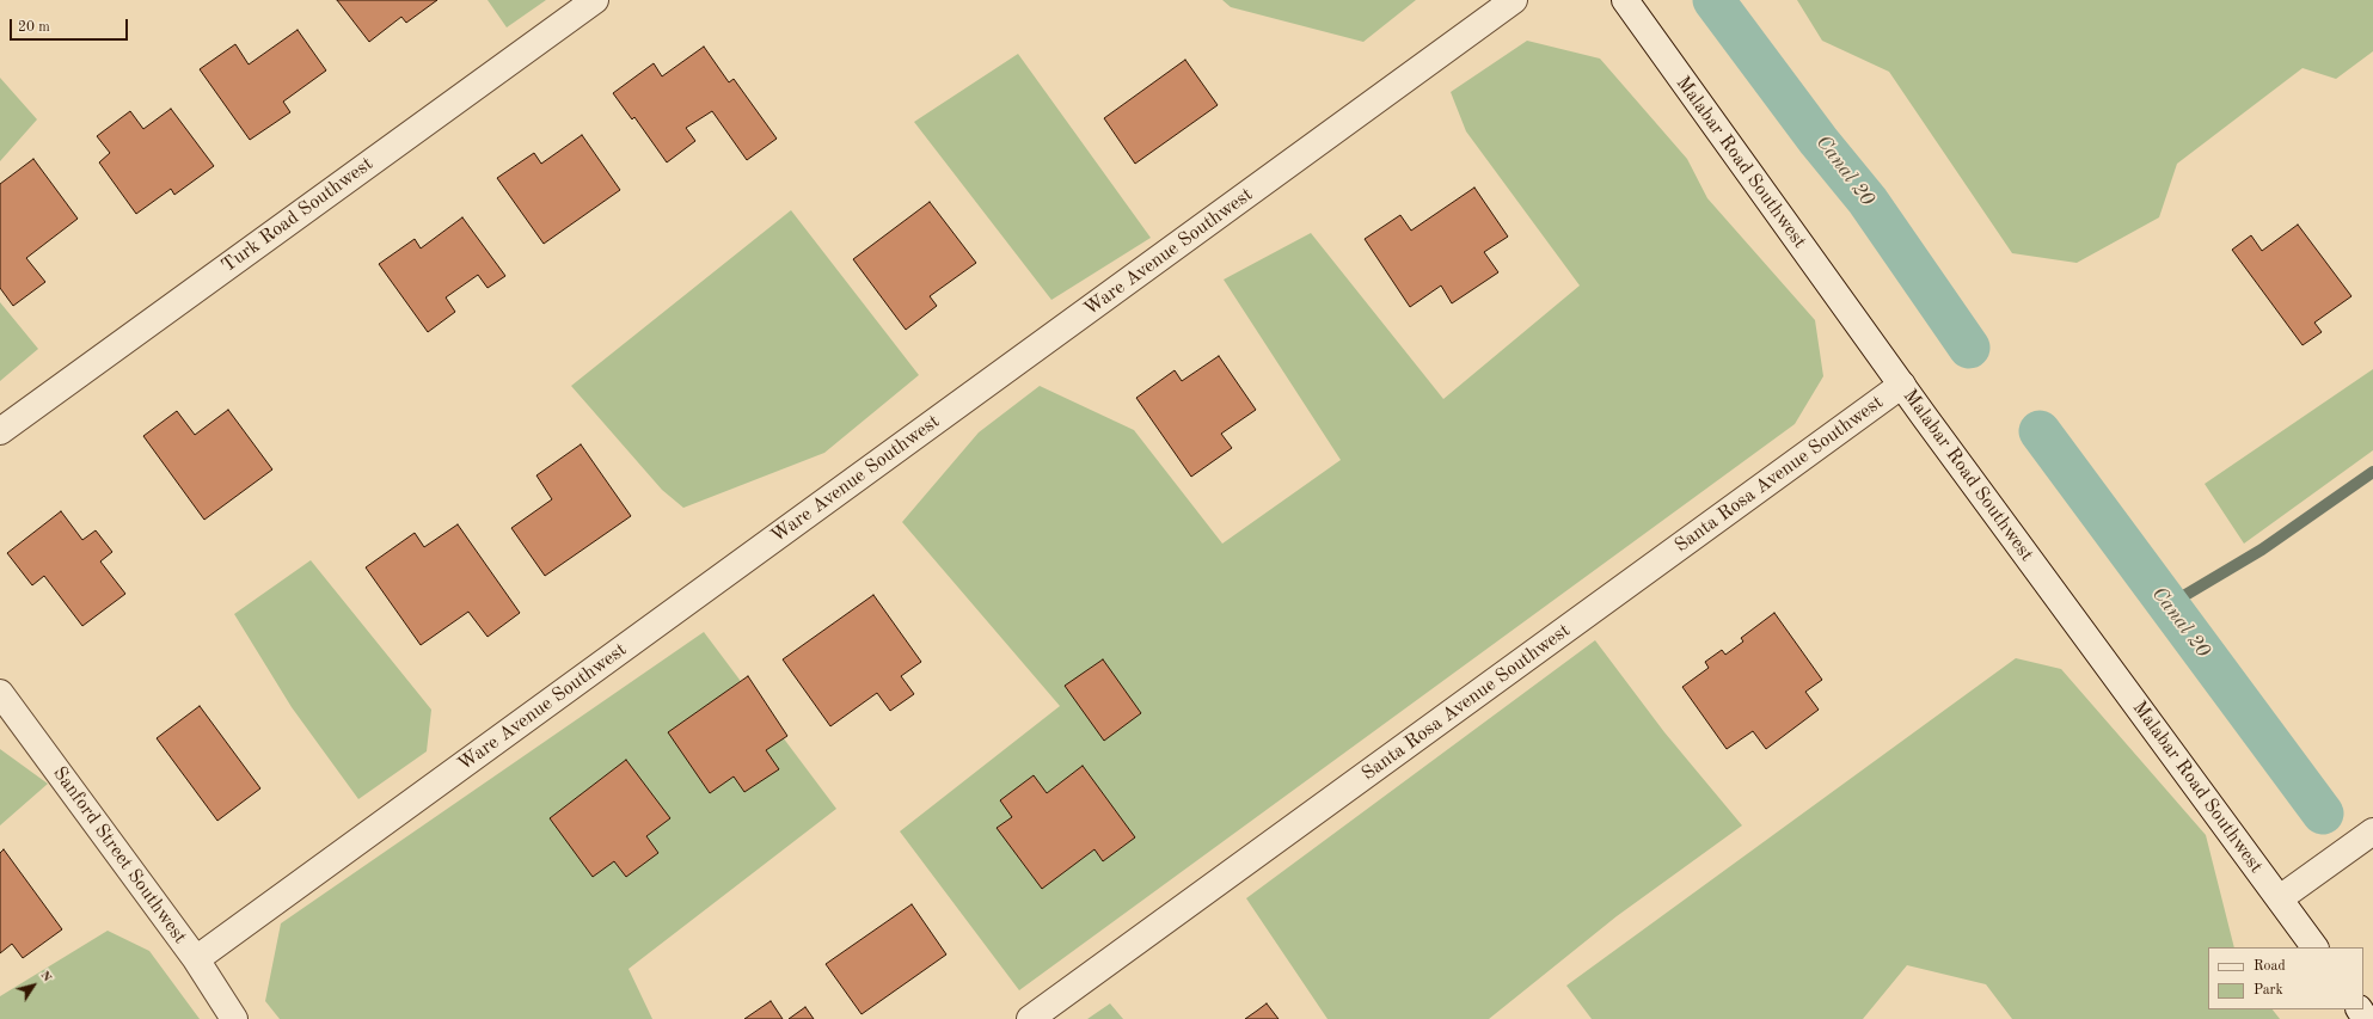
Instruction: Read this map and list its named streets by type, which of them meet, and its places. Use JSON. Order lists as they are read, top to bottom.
{
  "streets": {
    "street": [
      "Malabar Road Southwest",
      "Turk Road Southwest",
      "Ware Avenue Southwest",
      "Santa Rosa Avenue Southwest",
      "Sanford Street Southwest"
    ]
  },
  "crossings": [
    ["Malabar Road Southwest", "Santa Rosa Avenue Southwest"],
    ["Ware Avenue Southwest", "Sanford Street Southwest"]
  ],
  "water": ["Canal 20"],
  "legend": ["Road", "Park"],
  "scale_bar": "20 m",
  "north": "top right"
}
